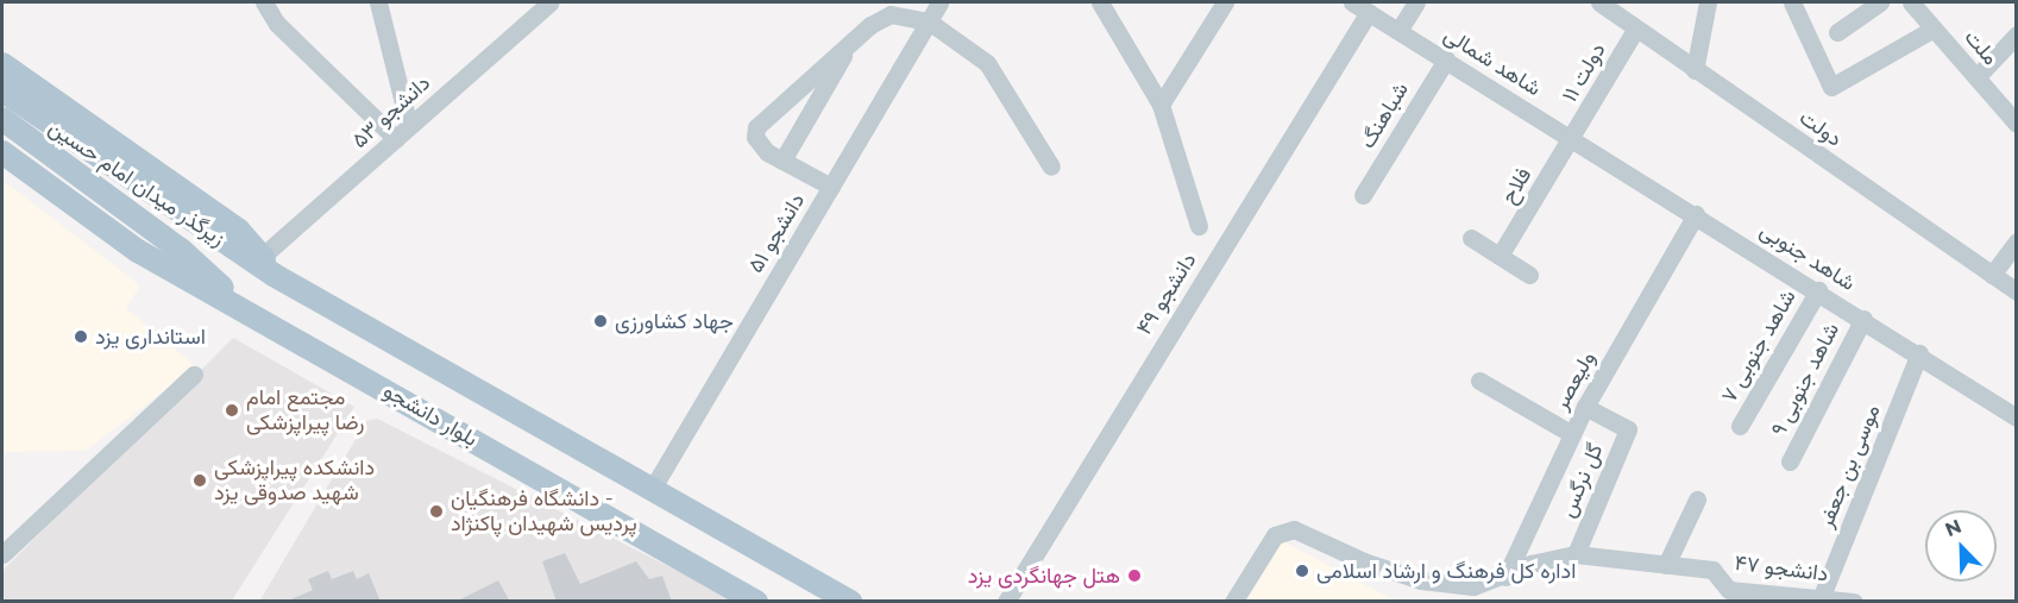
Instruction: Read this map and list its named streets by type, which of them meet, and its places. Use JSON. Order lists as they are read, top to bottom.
{
  "streets": {
    "main road": ["زیرگذر میدان امام حسین", "بلوار دانشجو"],
    "street": [
      "ملت",
      "شاهد شمالی",
      "دولت ۱۱",
      "دانشجو ۵۳",
      "شباهنگ",
      "دولت",
      "فلاح",
      "دانشجو ۵۱",
      "شاهد جنوبی",
      "دانشجو ۴۹",
      "شاهد جنوبی ۷",
      "شاهد جنوبی ۹",
      "ولیعصر",
      "موسی بن جعفر",
      "گل نرگس",
      "دانشجو ۴۷"
    ]
  },
  "crossings": [
    ["شاهد شمالی", "دولت ۱۱"],
    ["شاهد شمالی", "شباهنگ"],
    ["شاهد شمالی", "فلاح"],
    ["شاهد شمالی", "شاهد جنوبی"],
    ["شاهد شمالی", "دانشجو ۴۹"],
    ["دولت ۱۱", "دولت"],
    ["دولت ۱۱", "فلاح"],
    ["دولت ۱۱", "شاهد جنوبی"],
    ["دانشجو ۵۳", "زیرگذر میدان امام حسین"],
    ["دانشجو ۵۳", "بلوار دانشجو"],
    ["زیرگذر میدان امام حسین", "بلوار دانشجو"],
    ["فلاح", "شاهد جنوبی"],
    ["دانشجو ۵۱", "بلوار دانشجو"],
    ["شاهد جنوبی", "شاهد جنوبی ۷"],
    ["شاهد جنوبی", "شاهد جنوبی ۹"],
    ["شاهد جنوبی", "ولیعصر"],
    ["شاهد جنوبی", "موسی بن جعفر"],
    ["ولیعصر", "گل نرگس"],
    ["موسی بن جعفر", "دانشجو ۴۷"]
  ],
  "places": [
    "جهاد کشاورزی",
    "استانداری یزد",
    "مجتمع امام رضا پیراپزشکی",
    "دانشکده پیراپزشکی شهید صدوقی یزد",
    "دانشگاه فرهنگیان - پردیس شهیدان پاکنژاد",
    "اداره کل فرهنگ و ارشاد اسلامی",
    "هتل جهانگردی یزد"
  ],
  "north": "top left"
}
